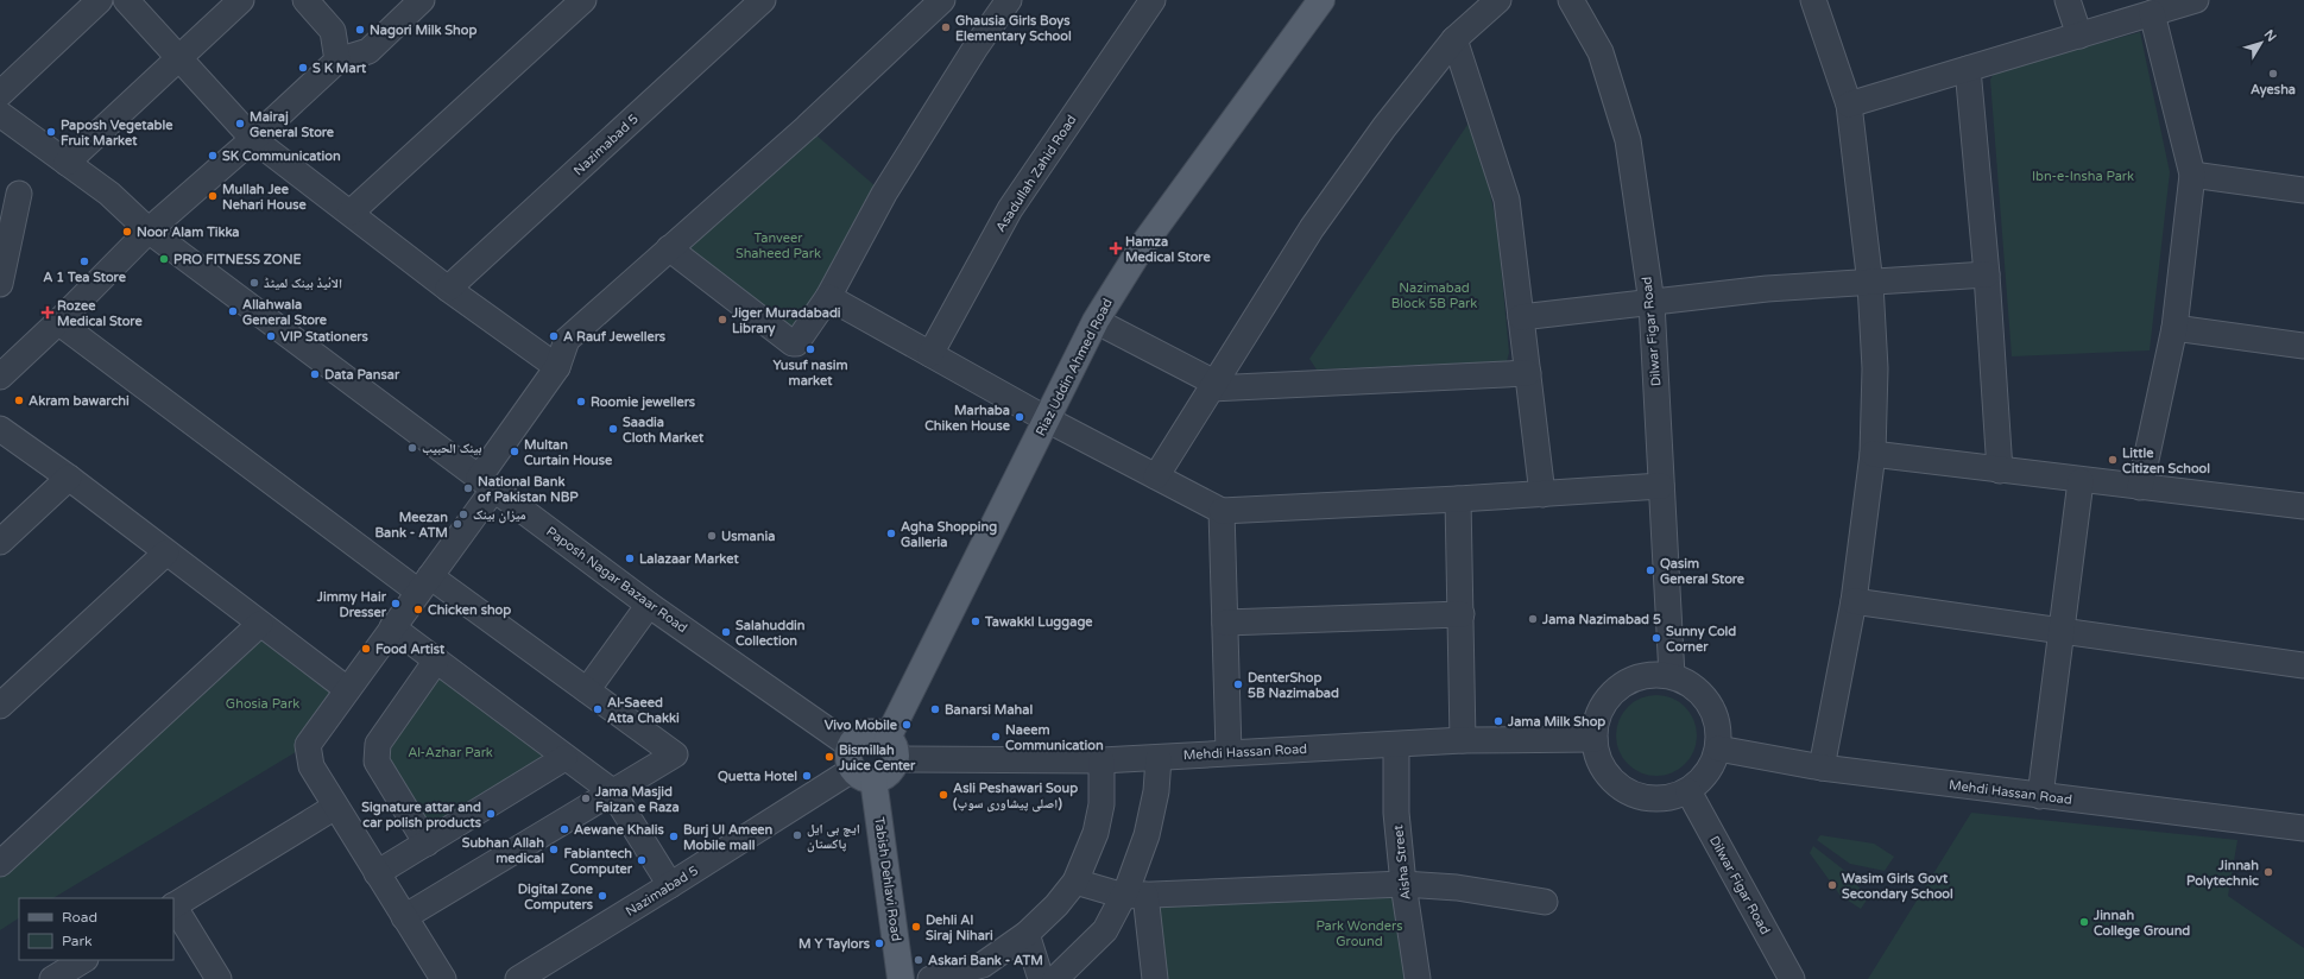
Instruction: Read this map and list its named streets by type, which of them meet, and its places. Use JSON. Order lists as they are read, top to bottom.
{
  "streets": {
    "main road": ["Riaz Uddin Ahmed Road", "Tabish Dehlavi Road"],
    "street": [
      "Nazimabad 5",
      "Asadullah Zahid Road",
      "Dilwar Figar Road",
      "Paposh Nagar Bazaar Road",
      "Mehdi Hassan Road",
      "Aisha Street"
    ]
  },
  "crossings": [
    ["Nazimabad 5", "Riaz Uddin Ahmed Road"],
    ["Nazimabad 5", "Paposh Nagar Bazaar Road"],
    ["Nazimabad 5", "Tabish Dehlavi Road"],
    ["Dilwar Figar Road", "Mehdi Hassan Road"],
    ["Riaz Uddin Ahmed Road", "Paposh Nagar Bazaar Road"],
    ["Riaz Uddin Ahmed Road", "Mehdi Hassan Road"],
    ["Riaz Uddin Ahmed Road", "Tabish Dehlavi Road"],
    ["Paposh Nagar Bazaar Road", "Tabish Dehlavi Road"],
    ["Mehdi Hassan Road", "Aisha Street"]
  ],
  "parks": [
    "Ibn-e-Insha Park",
    "Tanveer Shaheed Park",
    "Nazimabad Block 5B Park",
    "Ghosia Park",
    "Al-Azhar Park",
    "Park Wonders Ground"
  ],
  "places": {
    "other": [
      "Ghausia Girls Boys Elementary School",
      "Nagori Milk Shop",
      "S K Mart",
      "Ayesha",
      "Mairaj General Store",
      "Paposh Vegetable Fruit Market",
      "SK Communication",
      "Mullah Jee Nehari House",
      "Noor Alam Tikka",
      "PRO FITNESS ZONE",
      "A 1 Tea Store",
      "الائیڈ بینک لمیٹڈ",
      "Allahwala General Store",
      "Jiger Muradabadi Library",
      "VIP Stationers",
      "A Rauf Jewellers",
      "Yusuf nasim market",
      "Data Pansar",
      "Akram bawarchi",
      "Roomie jewellers",
      "Marhaba Chiken House",
      "Saadia Cloth Market",
      "بينک الحبيب",
      "Multan Curtain House",
      "Little Citizen School",
      "National Bank of Pakistan NBP",
      "میزان بینک",
      "Meezan Bank - ATM",
      "Agha Shopping Galleria",
      "Usmania",
      "Lalazaar Market",
      "Qasim General Store",
      "Jimmy Hair Dresser",
      "Chicken shop",
      "Jama Nazimabad 5",
      "Tawakkl Luggage",
      "Salahuddin Collection",
      "Sunny Cold Corner",
      "Food Artist",
      "DenterShop 5B Nazimabad",
      "Al-Saeed Atta Chakki",
      "Banarsi Mahal",
      "Jama Milk Shop",
      "Vivo Mobile",
      "Naeem Communication",
      "Bismillah Juice Center",
      "Quetta Hotel",
      "Asli Peshawari Soup (اصلی پیشاوری سوپ)",
      "Jama Masjid Faizan e Raza",
      "Signature attar and car polish products",
      "Aewane Khalis",
      "ایچ بی ایل پاکستان",
      "Burj Ul Ameen Mobile mall",
      "Subhan Allah medical",
      "Fabiantech Computer",
      "Jinnah Polytechnic",
      "Wasim Girls Govt Secondary School",
      "Digital Zone Computers",
      "Jinnah College Ground",
      "Dehli Al Siraj Nihari",
      "M Y Taylors",
      "Askari Bank - ATM"
    ],
    "health": ["Hamza Medical Store", "Rozee Medical Store"]
  },
  "legend": ["Road", "Park"],
  "north": "top right"
}
